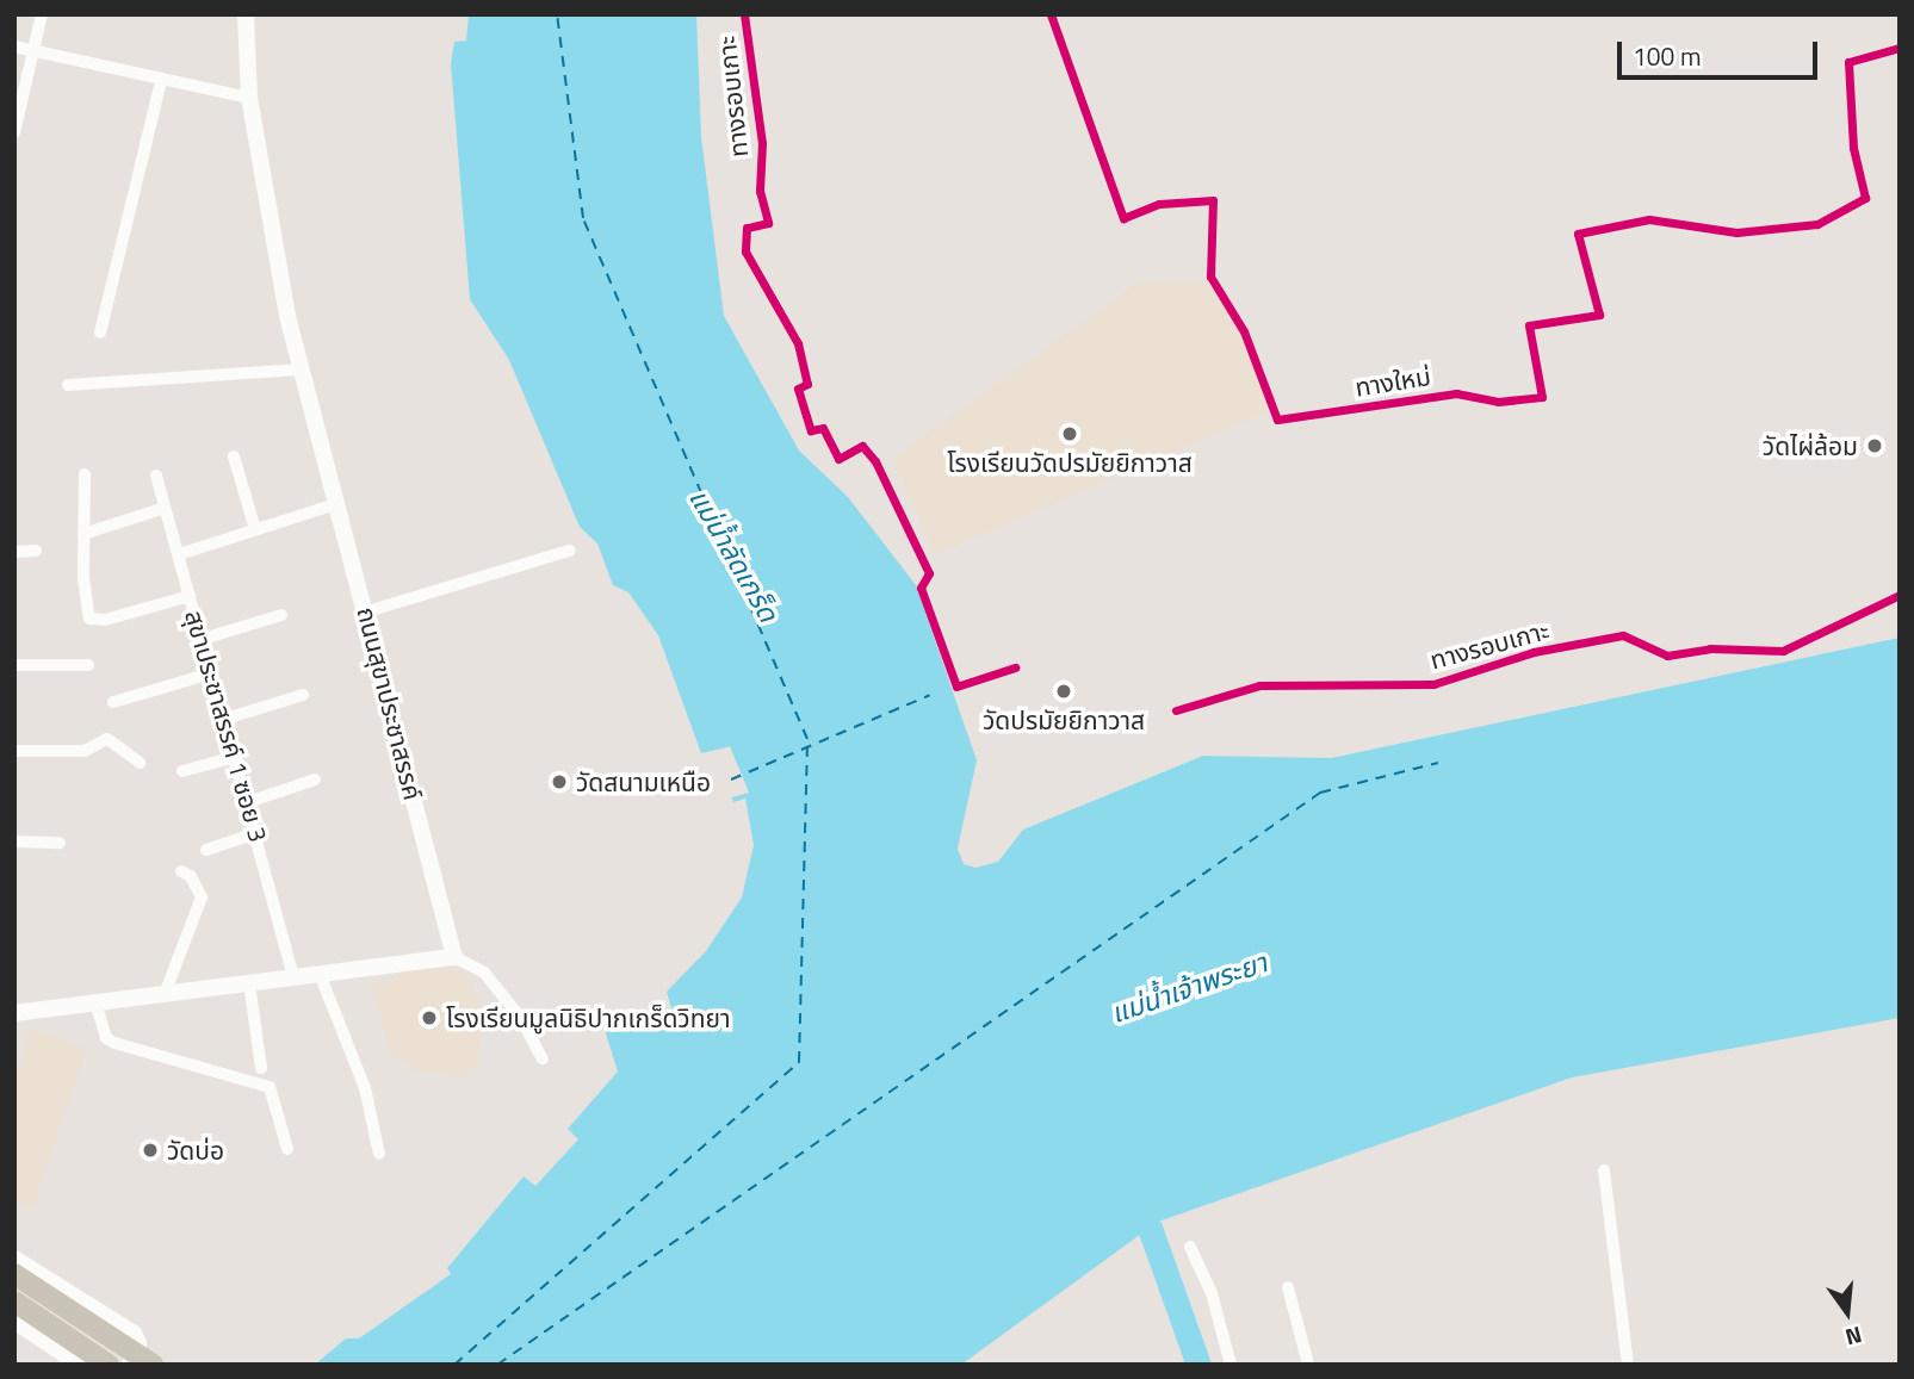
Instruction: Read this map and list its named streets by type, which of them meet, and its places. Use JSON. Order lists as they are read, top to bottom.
{
  "streets": {
    "street": ["ถนนสุขาประชาสรรค์", "สุขาประชาสรรค์ 1 ซอย 3"],
    "cycle path": ["ทางรอบเกาะ", "ทางใหม่"]
  },
  "water": ["แม่น้ำลัดเกร็ด", "แม่น้ำเจ้าพระยา"],
  "places": [
    "โรงเรียนวัดปรมัยยิกาวาส",
    "วัดไผ่ล้อม",
    "วัดปรมัยยิกาวาส",
    "วัดสนามเหนือ",
    "โรงเรียนมูลนิธิปากเกร็ดวิทยา",
    "วัดบ่อ"
  ],
  "scale_bar": "100 m",
  "north": "bottom"
}
